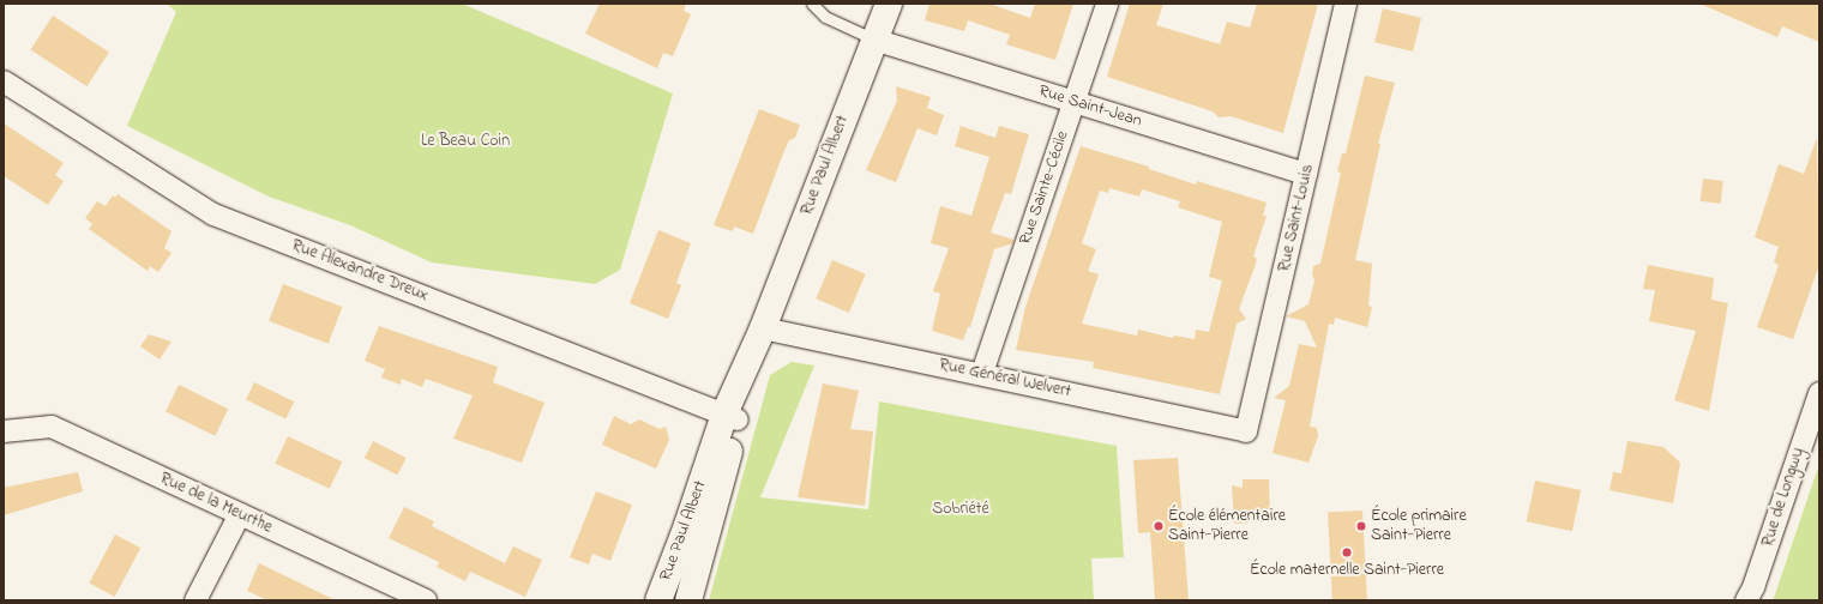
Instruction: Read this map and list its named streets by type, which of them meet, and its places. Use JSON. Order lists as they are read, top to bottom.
{
  "streets": {
    "main road": ["Rue Paul Albert"],
    "street": [
      "Rue Saint-Jean",
      "Rue Sainte-Cécile",
      "Rue Saint-Louis",
      "Rue Alexandre Dreux",
      "Rue Général Welvert",
      "Rue de Longwy",
      "Rue de la Meurthe"
    ]
  },
  "crossings": [
    ["Rue Saint-Jean", "Rue Paul Albert"],
    ["Rue Saint-Jean", "Rue Sainte-Cécile"],
    ["Rue Saint-Jean", "Rue Saint-Louis"],
    ["Rue Paul Albert", "Rue Alexandre Dreux"],
    ["Rue Paul Albert", "Rue Général Welvert"],
    ["Rue Sainte-Cécile", "Rue Général Welvert"],
    ["Rue Saint-Louis", "Rue Général Welvert"]
  ],
  "parks": ["Le Beau Coin", "Sobriété"],
  "places": ["École élémentaire Saint-Pierre", "École primaire Saint-Pierre", "École maternelle Saint-Pierre"]
}
